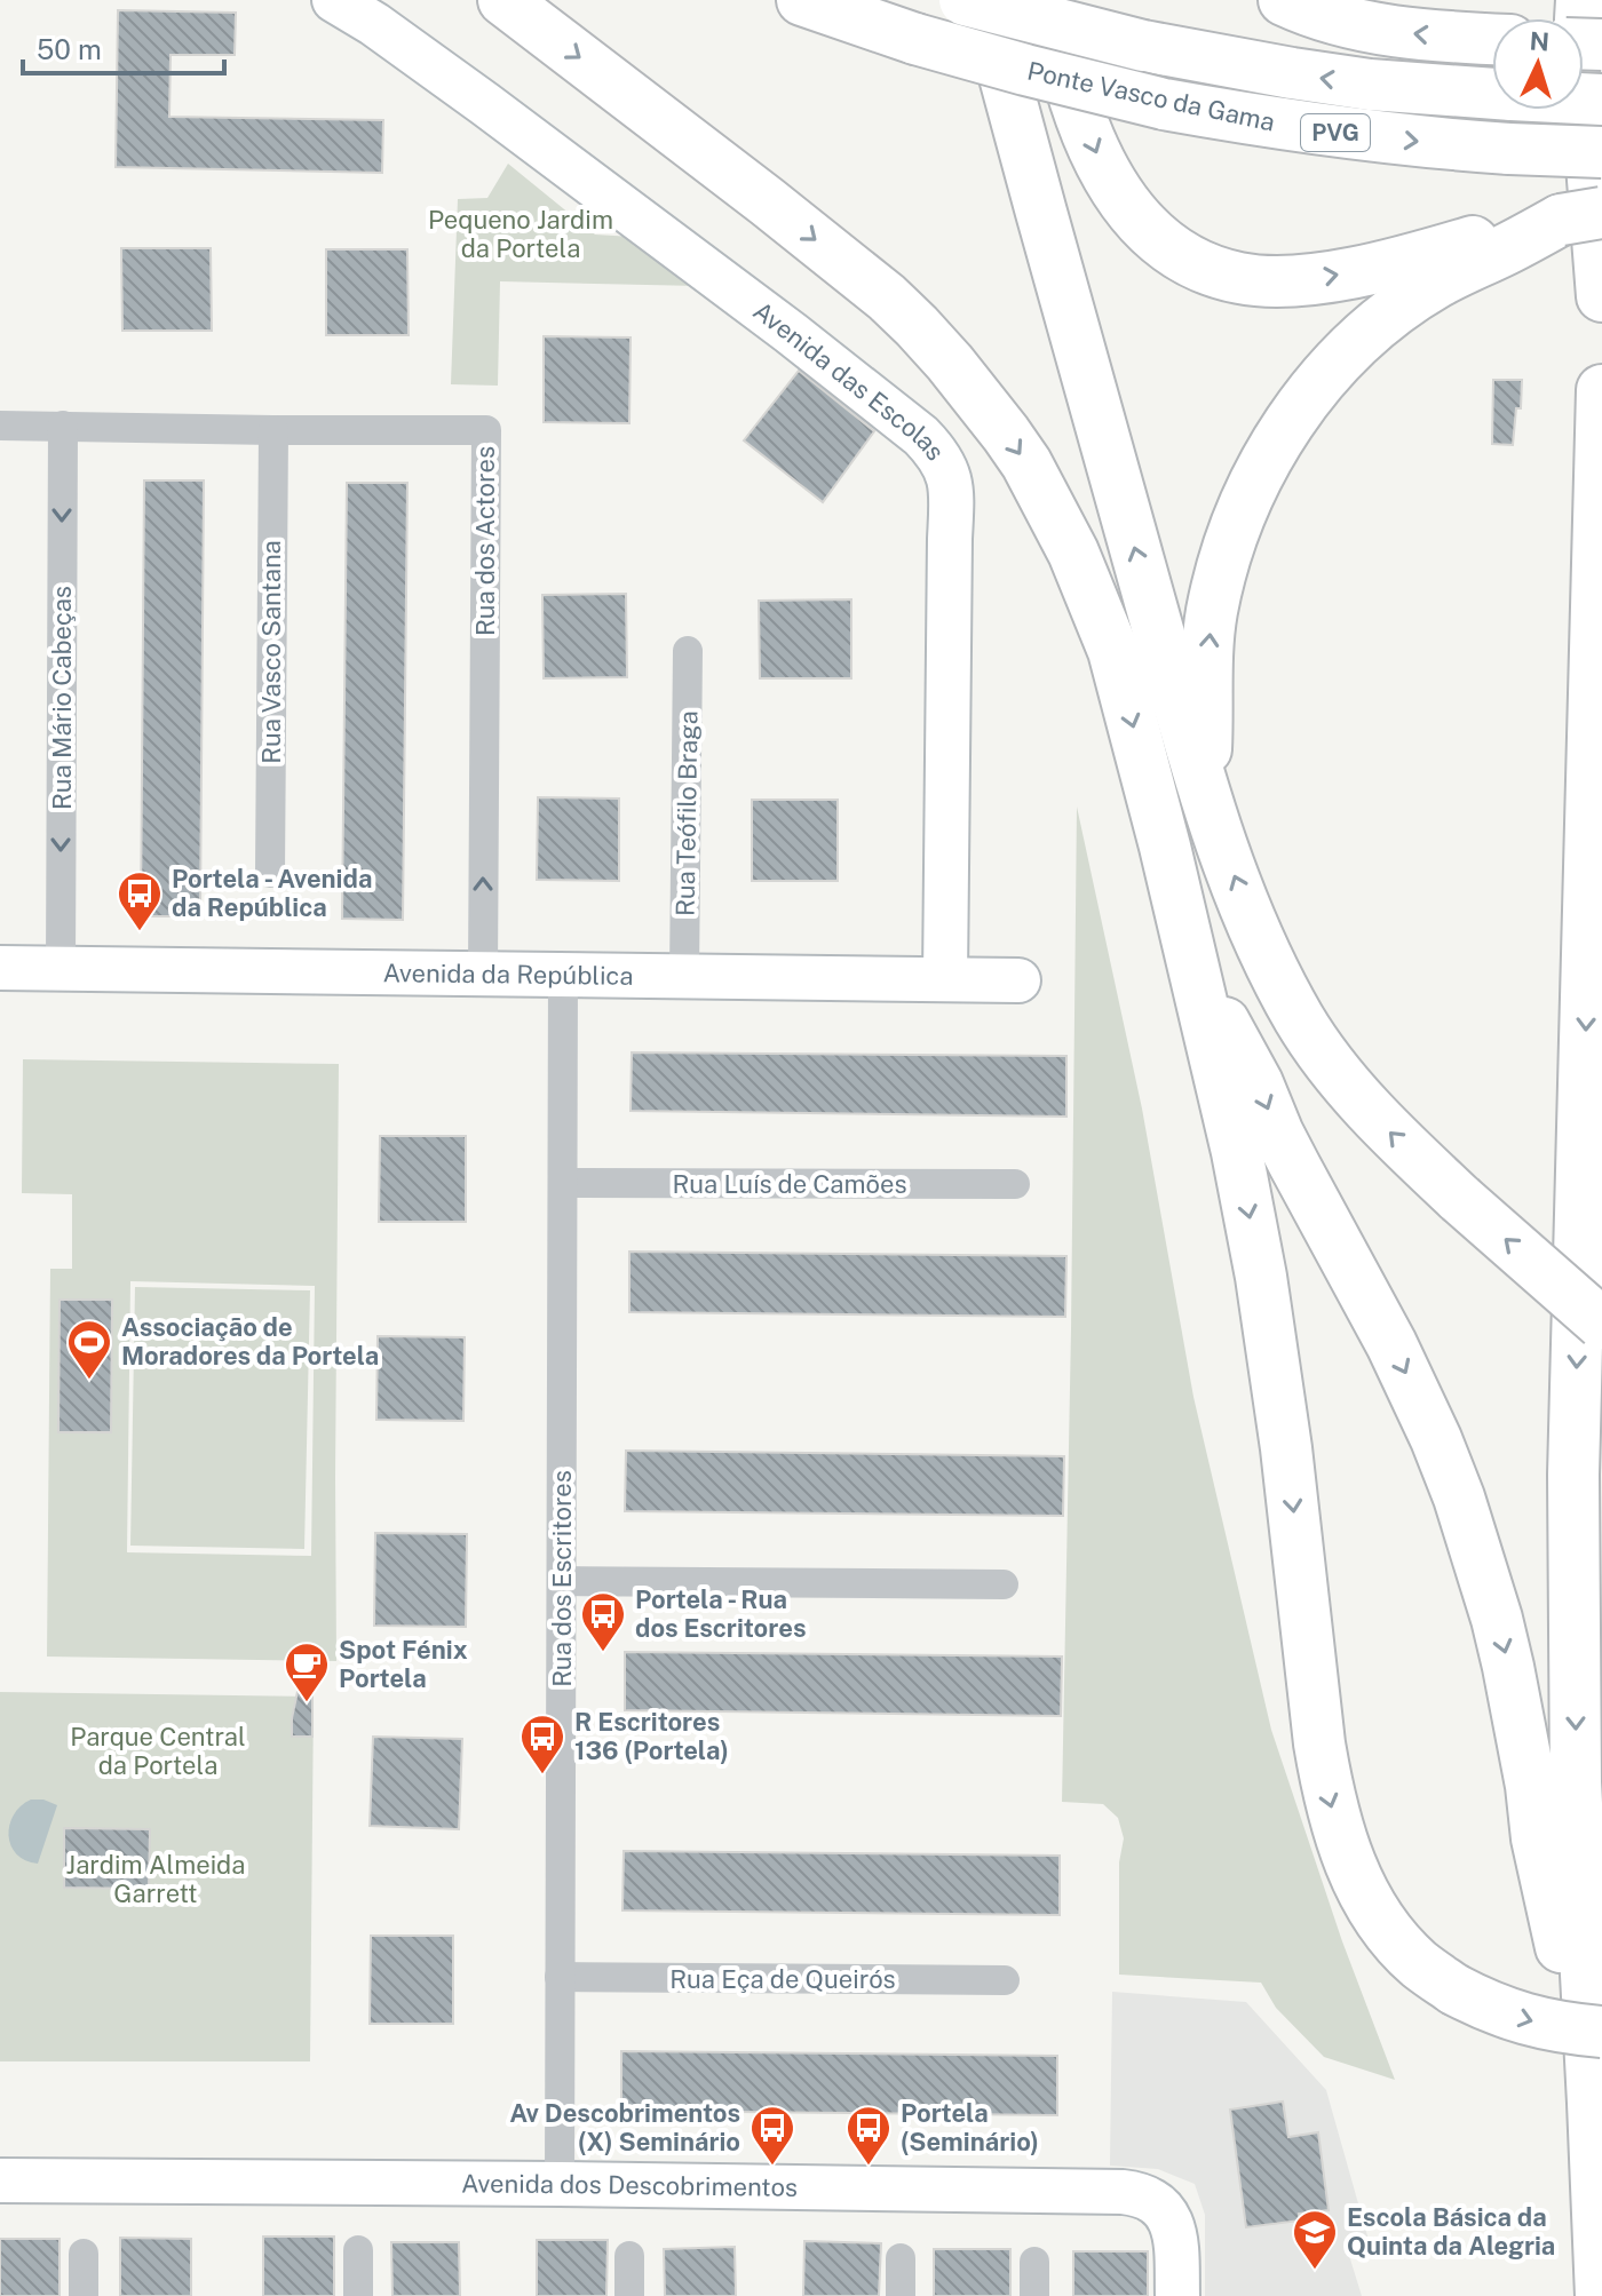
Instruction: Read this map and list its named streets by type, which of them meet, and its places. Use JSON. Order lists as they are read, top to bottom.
{
  "streets": {
    "highway": ["Ponte Vasco da Gama", "PVG"],
    "street": [
      "Avenida das Escolas",
      "Rua dos Actores",
      "Rua Vasco Santana",
      "Rua Mário Cabeças",
      "Rua Teófilo Braga",
      "Avenida da República",
      "Rua Luís de Camões",
      "Rua dos Escritores",
      "Rua Eça de Queirós",
      "Avenida dos Descobrimentos"
    ]
  },
  "crossings": [
    ["Avenida das Escolas", "Avenida da República"],
    ["Rua dos Actores", "Rua Vasco Santana"],
    ["Rua dos Actores", "Rua Mário Cabeças"],
    ["Rua dos Actores", "Avenida da República"],
    ["Rua Mário Cabeças", "Avenida da República"],
    ["Rua Teófilo Braga", "Avenida da República"],
    ["Avenida da República", "Rua dos Escritores"],
    ["Rua Luís de Camões", "Rua dos Escritores"],
    ["Rua dos Escritores", "Rua Eça de Queirós"],
    ["Rua dos Escritores", "Avenida dos Descobrimentos"]
  ],
  "one_way": ["Rua Mário Cabeças"],
  "parks": ["Pequeno Jardim da Portela", "Parque Central da Portela", "Jardim Almeida Garrett"],
  "places": {
    "bus stop": [
      "Portela - Avenida da República",
      "Portela - Rua dos Escritores",
      "R Escritores 136 (Portela)",
      "Av Descobrimentos (X) Seminário",
      "Portela (Seminário)"
    ],
    "sports": ["Associação de Moradores da Portela"],
    "cafe": ["Spot Fénix Portela"],
    "school or university": ["Escola Básica da Quinta da Alegria"]
  },
  "scale_bar": "50 m",
  "north": "top"
}
